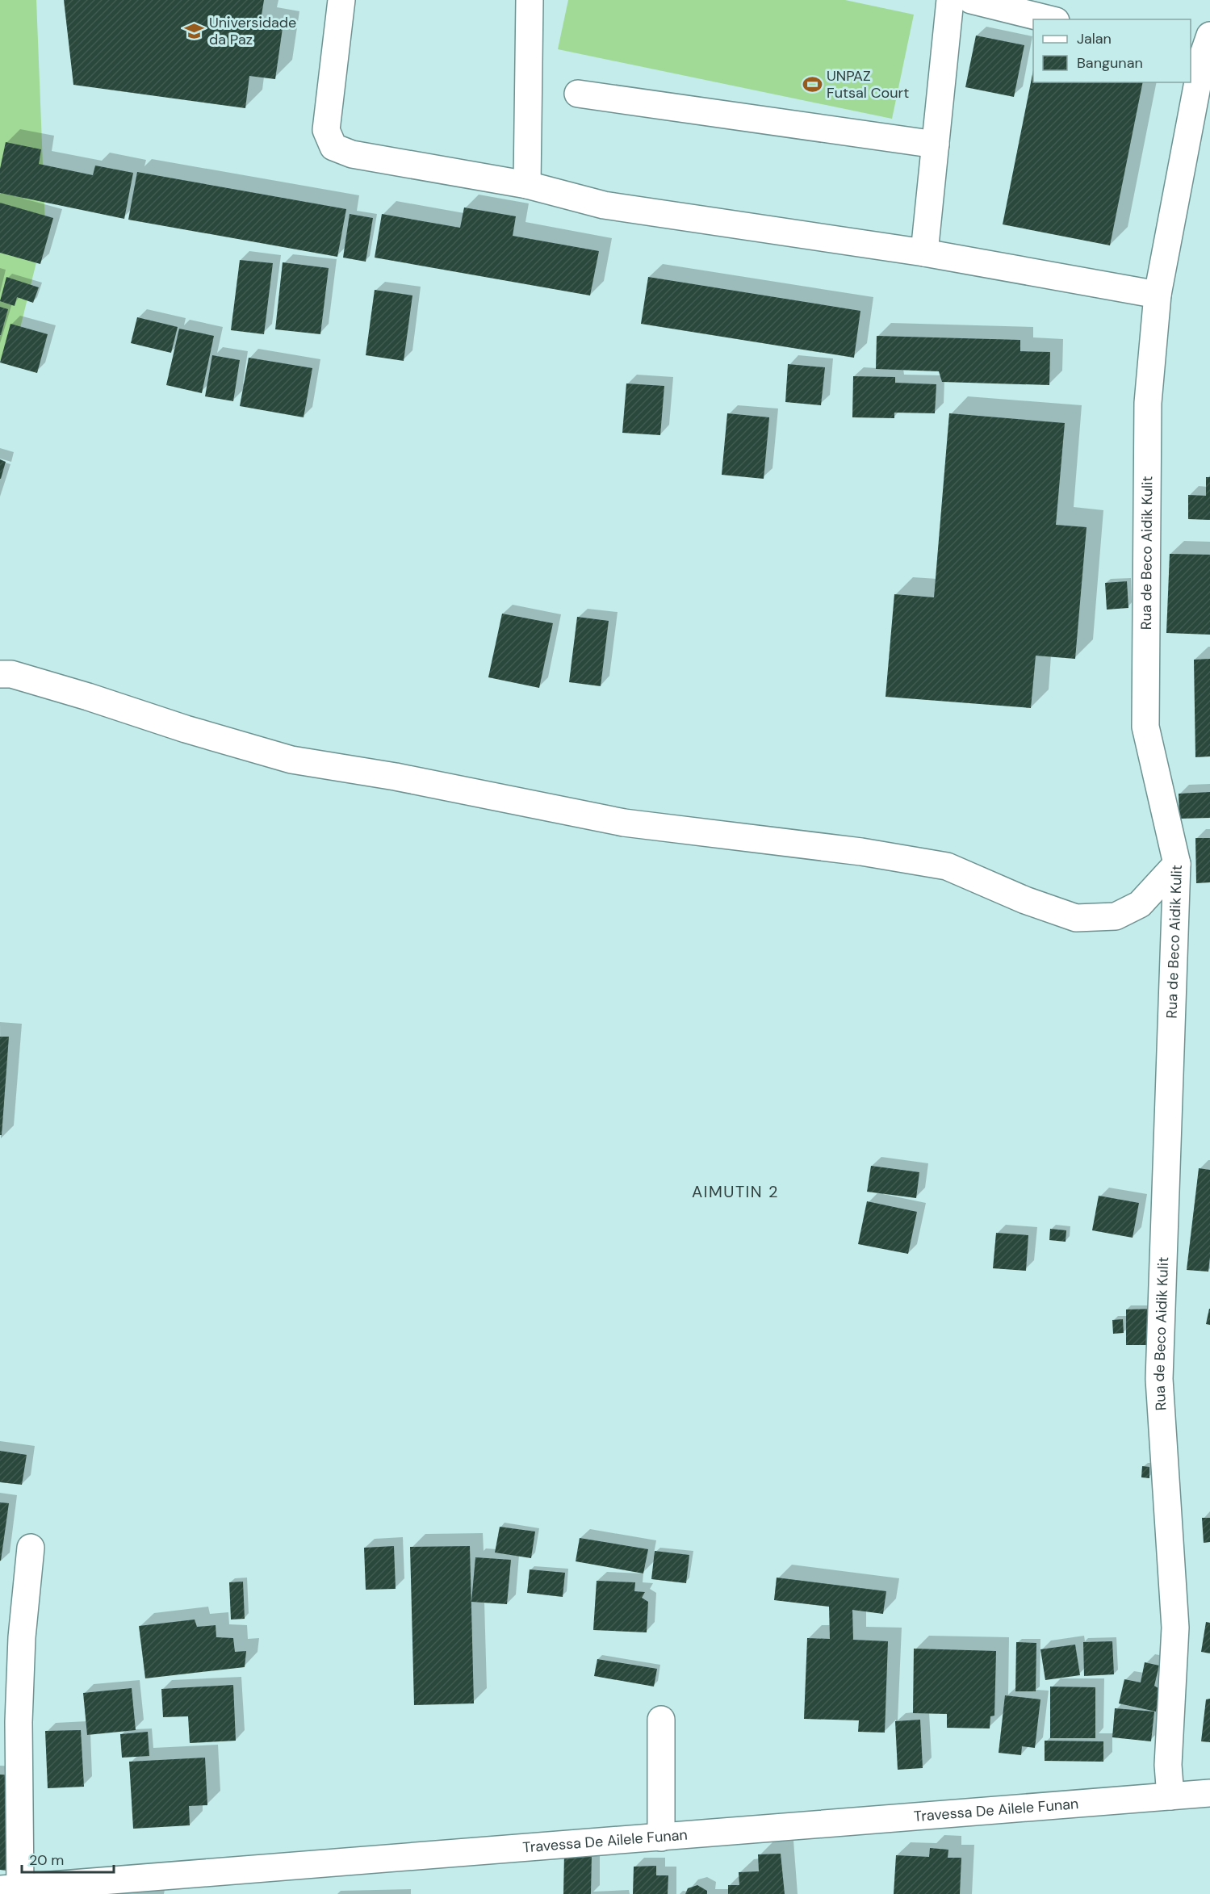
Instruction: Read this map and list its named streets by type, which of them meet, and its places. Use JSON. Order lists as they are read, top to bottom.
{
  "streets": {
    "street": ["Rua de Beco Aidik Kulit", "Travessa De Ailele Funan"]
  },
  "crossings": [
    ["Rua de Beco Aidik Kulit", "Travessa De Ailele Funan"]
  ],
  "districts": ["AIMUTIN 2"],
  "places": {
    "school or university": ["Universidade da Paz"],
    "sports": ["UNPAZ Futsal Court"]
  },
  "legend": ["Jalan", "Bangunan"],
  "scale_bar": "20 m"
}
